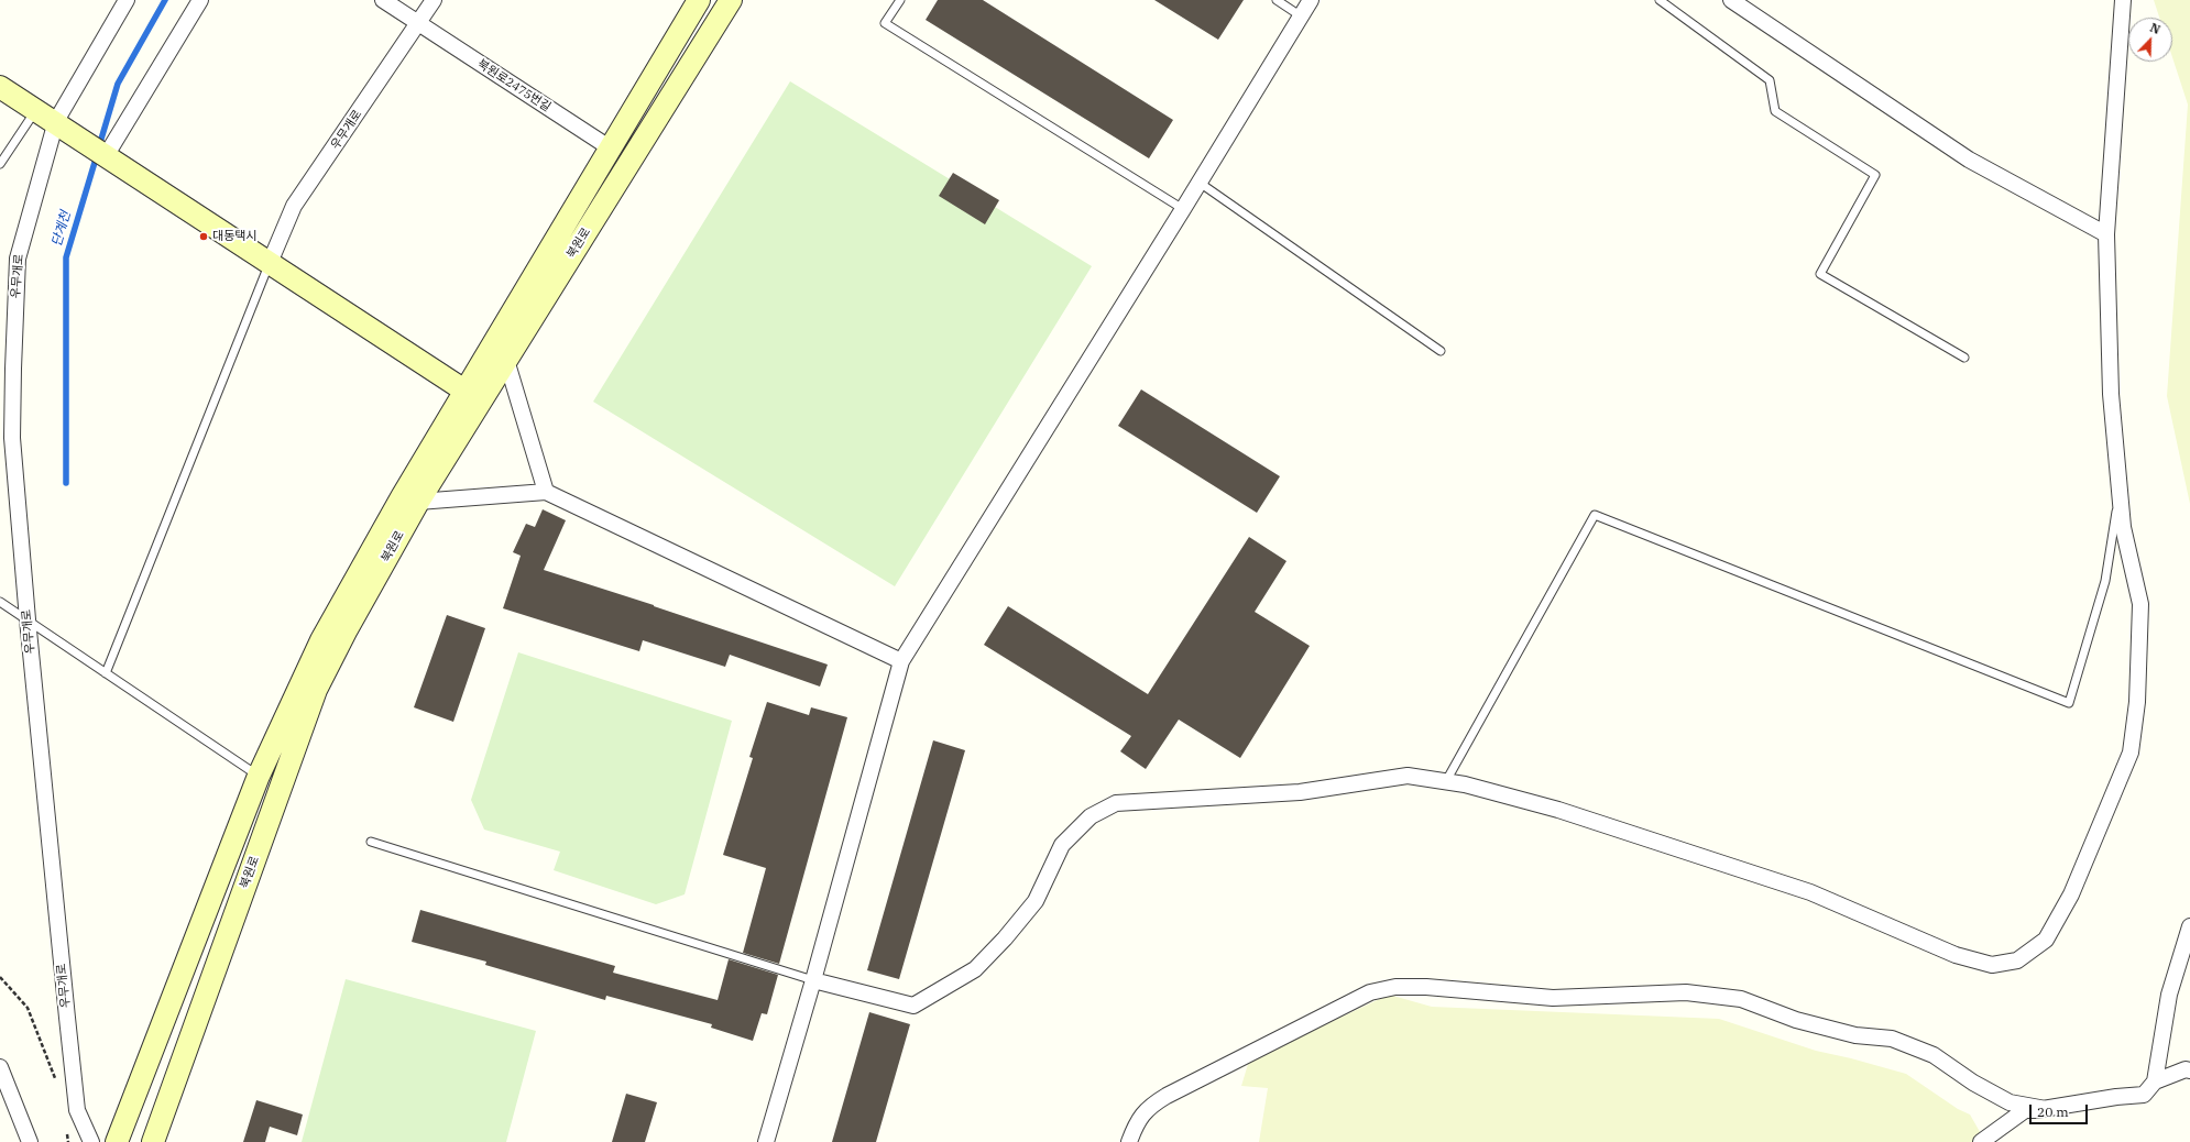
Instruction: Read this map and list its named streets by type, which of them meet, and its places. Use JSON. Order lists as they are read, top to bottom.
{
  "streets": {
    "street": ["북원로2475번길", "우무개로", "북원로"]
  },
  "crossings": [
    ["북원로2475번길", "우무개로"],
    ["북원로2475번길", "북원로"]
  ],
  "water": ["단계천"],
  "places": ["대동택시"],
  "scale_bar": "20 m",
  "north": "top right"
}
